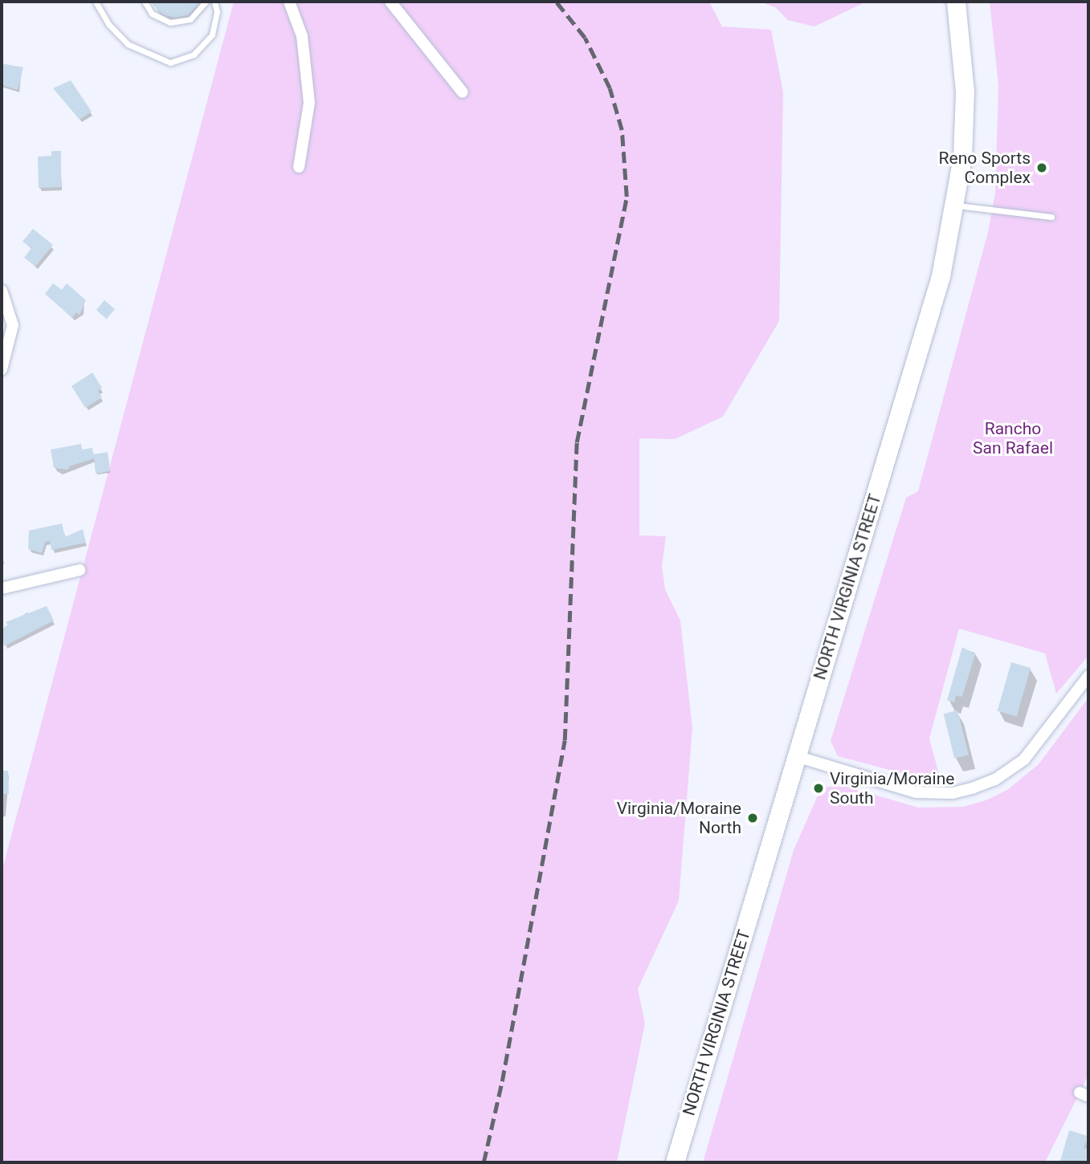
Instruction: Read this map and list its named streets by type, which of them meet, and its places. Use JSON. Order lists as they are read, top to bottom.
{
  "streets": {
    "main road": ["NORTH VIRGINIA STREET"]
  },
  "parks": ["Rancho San Rafael"],
  "places": ["Reno Sports Complex", "Virginia/Moraine South", "Virginia/Moraine North"]
}
